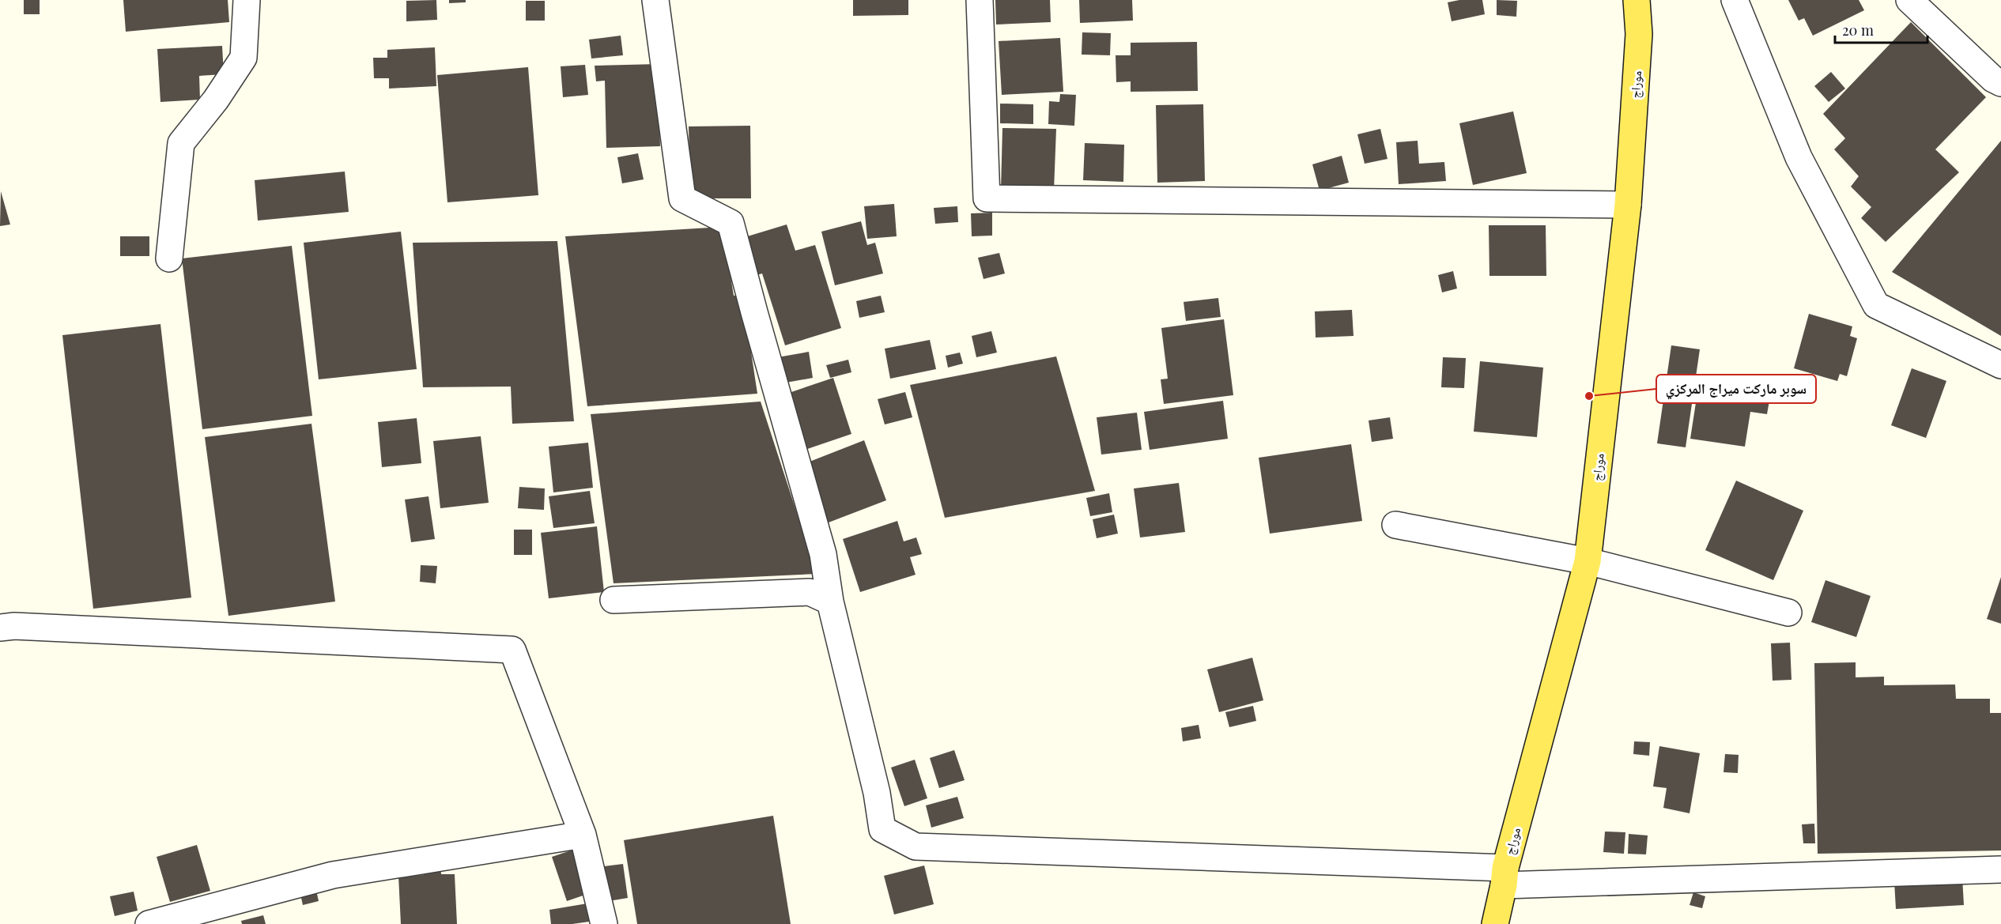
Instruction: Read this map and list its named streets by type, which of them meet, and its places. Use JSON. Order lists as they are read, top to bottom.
{
  "streets": {
    "main road": ["موراج"]
  },
  "places": ["سوبر ماركت ميراج المركزي"],
  "scale_bar": "20 m"
}
